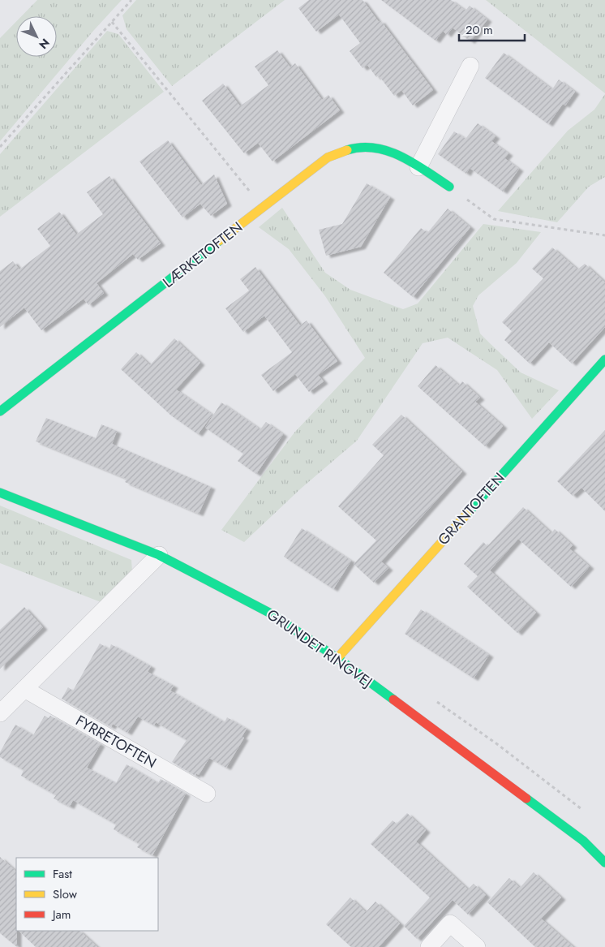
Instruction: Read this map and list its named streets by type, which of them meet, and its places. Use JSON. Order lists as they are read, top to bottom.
{
  "streets": {
    "street": [
      "LÆRKETOFTEN",
      "GRANTOFTEN",
      "GRUNDET RINGVEJ",
      "FYRRETOFTEN"
    ]
  },
  "crossings": [
    ["GRANTOFTEN", "GRUNDET RINGVEJ"]
  ],
  "legend": ["Fast", "Slow", "Jam"],
  "scale_bar": "20 m",
  "north": "bottom right"
}
